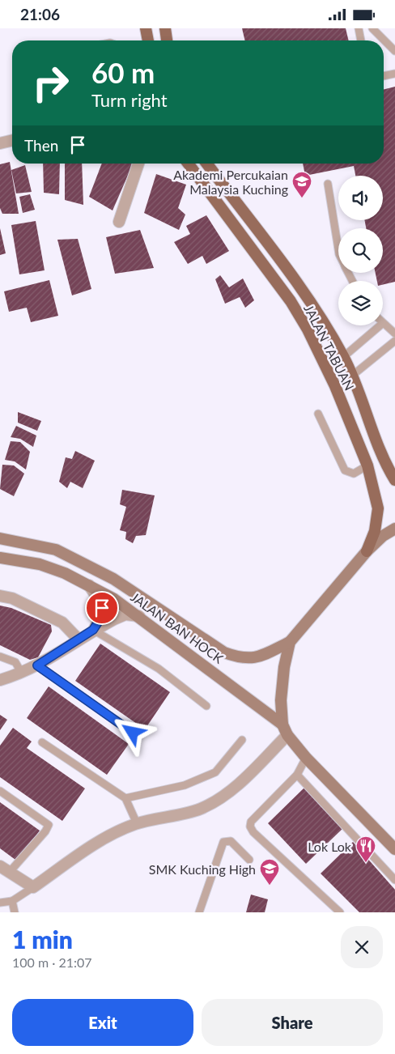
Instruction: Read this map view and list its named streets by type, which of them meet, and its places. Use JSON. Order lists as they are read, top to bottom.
{
  "streets": {
    "main road": ["JALAN TABUAN", "JALAN BAN HOCK"]
  },
  "places": {
    "school or university": ["Akademi Percukaian Malaysia Kuching", "SMK Kuching High"],
    "restaurant": ["Lok Lok"]
  },
  "page": {
    "status": "21:06",
    "turn": ["60 m", "Turn right"],
    "then": "Then",
    "heading": ["1 min", "100 m · 21:07"],
    "buttons": ["Exit", "Share"]
  }
}
